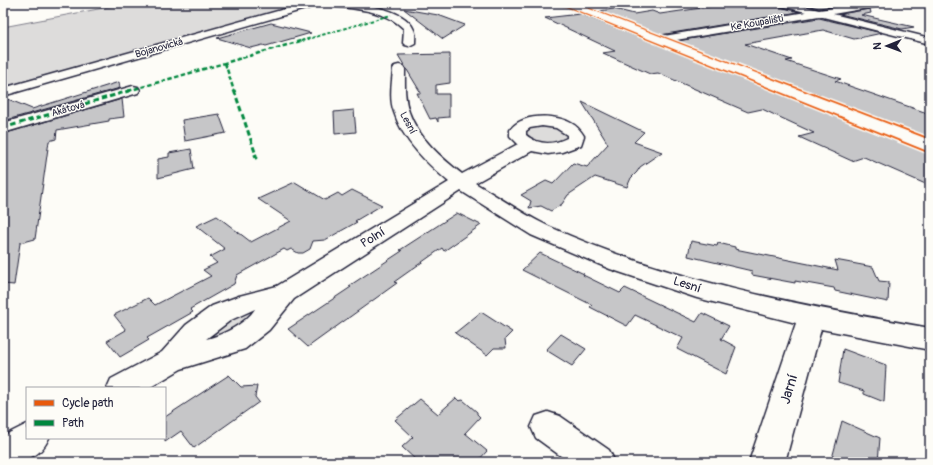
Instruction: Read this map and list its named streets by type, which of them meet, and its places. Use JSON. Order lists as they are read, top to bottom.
{
  "streets": {
    "street": [
      "Ke Koupališti",
      "Bojanovická",
      "Akátová",
      "Lesní",
      "Polní",
      "Jarní"
    ]
  },
  "crossings": [
    ["Lesní", "Polní"],
    ["Lesní", "Jarní"]
  ],
  "legend": ["Cycle path", "Path"],
  "north": "left"
}
